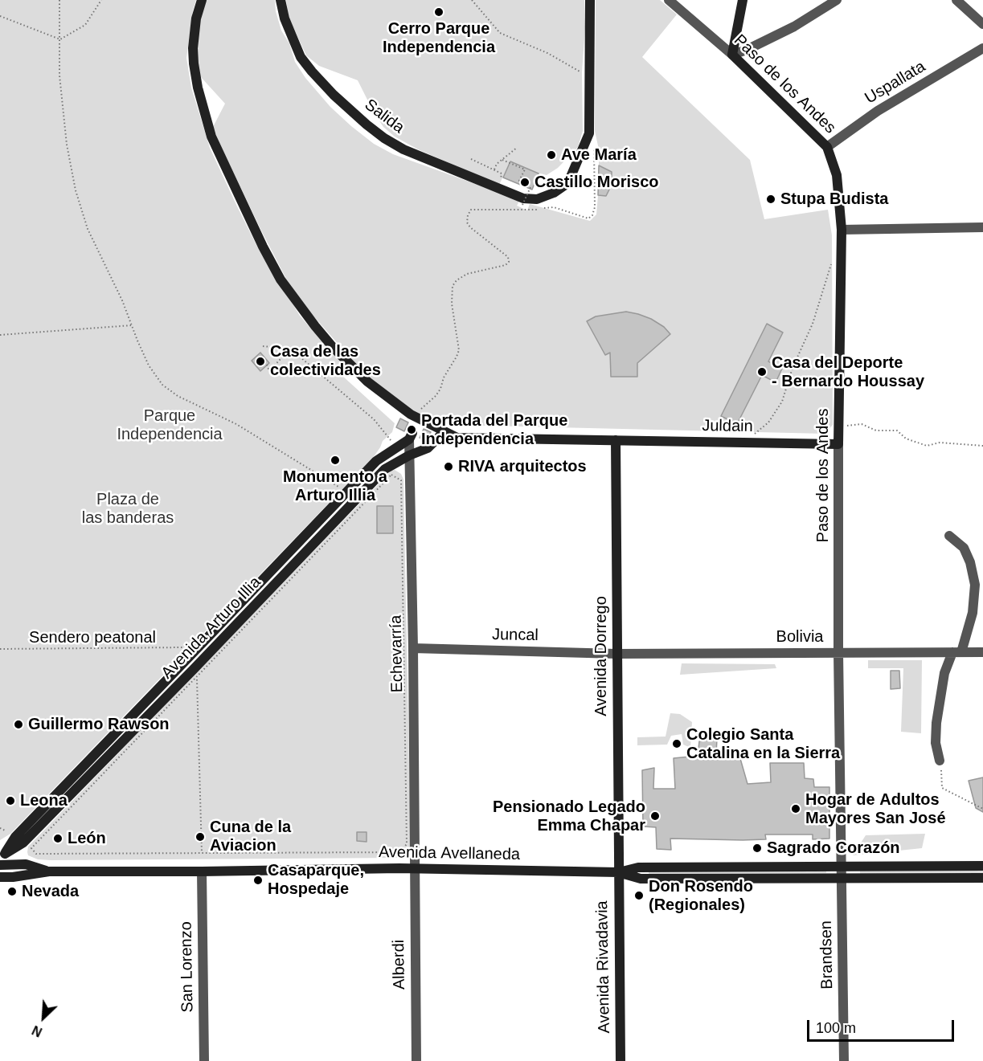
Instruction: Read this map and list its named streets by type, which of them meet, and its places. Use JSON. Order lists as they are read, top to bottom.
{
  "streets": {
    "street": [
      "Uspallata",
      "Paso de los Andes",
      "Salida",
      "Juldain",
      "Avenida Arturo Illia",
      "Juncal",
      "Bolivia",
      "Echevarría",
      "Avenida Dorrego",
      "Avenida Avellaneda",
      "Brandsen",
      "Alberdi",
      "San Lorenzo",
      "Avenida Rivadavia"
    ],
    "path": ["Sendero peatonal"]
  },
  "crossings": [
    ["Uspallata", "Paso de los Andes"],
    ["Paso de los Andes", "Juldain"],
    ["Paso de los Andes", "Bolivia"],
    ["Paso de los Andes", "Avenida Avellaneda"],
    ["Paso de los Andes", "Brandsen"],
    ["Juldain", "Avenida Arturo Illia"],
    ["Juldain", "Echevarría"],
    ["Juldain", "Avenida Dorrego"],
    ["Avenida Arturo Illia", "Echevarría"],
    ["Juncal", "Bolivia"],
    ["Juncal", "Echevarría"],
    ["Juncal", "Avenida Dorrego"],
    ["Bolivia", "Avenida Dorrego"],
    ["Echevarría", "Avenida Avellaneda"],
    ["Echevarría", "Alberdi"],
    ["Avenida Dorrego", "Avenida Avellaneda"],
    ["Avenida Dorrego", "Avenida Rivadavia"],
    ["Avenida Avellaneda", "Brandsen"],
    ["Avenida Avellaneda", "Alberdi"],
    ["Avenida Avellaneda", "San Lorenzo"],
    ["Avenida Avellaneda", "Avenida Rivadavia"]
  ],
  "parks": ["Parque Independencia", "Plaza de las banderas"],
  "places": [
    "Cerro Parque Independencia",
    "Ave María",
    "Castillo Morisco",
    "Stupa Budista",
    "Casa de las colectividades",
    "Casa del Deporte - Bernardo Houssay",
    "Portada del Parque Independencia",
    "Monumento a Arturo Illia",
    "RIVA arquitectos",
    "Guillermo Rawson",
    "Colegio Santa Catalina en la Sierra",
    "Leona",
    "Hogar de Adultos Mayores San José",
    "Pensionado Legado Emma Chapar",
    "Cuna de la Aviacion",
    "León",
    "Sagrado Corazón",
    "Casaparque, Hospedaje",
    "Nevada",
    "Don Rosendo (Regionales)"
  ],
  "scale_bar": "100 m",
  "north": "bottom left"
}
